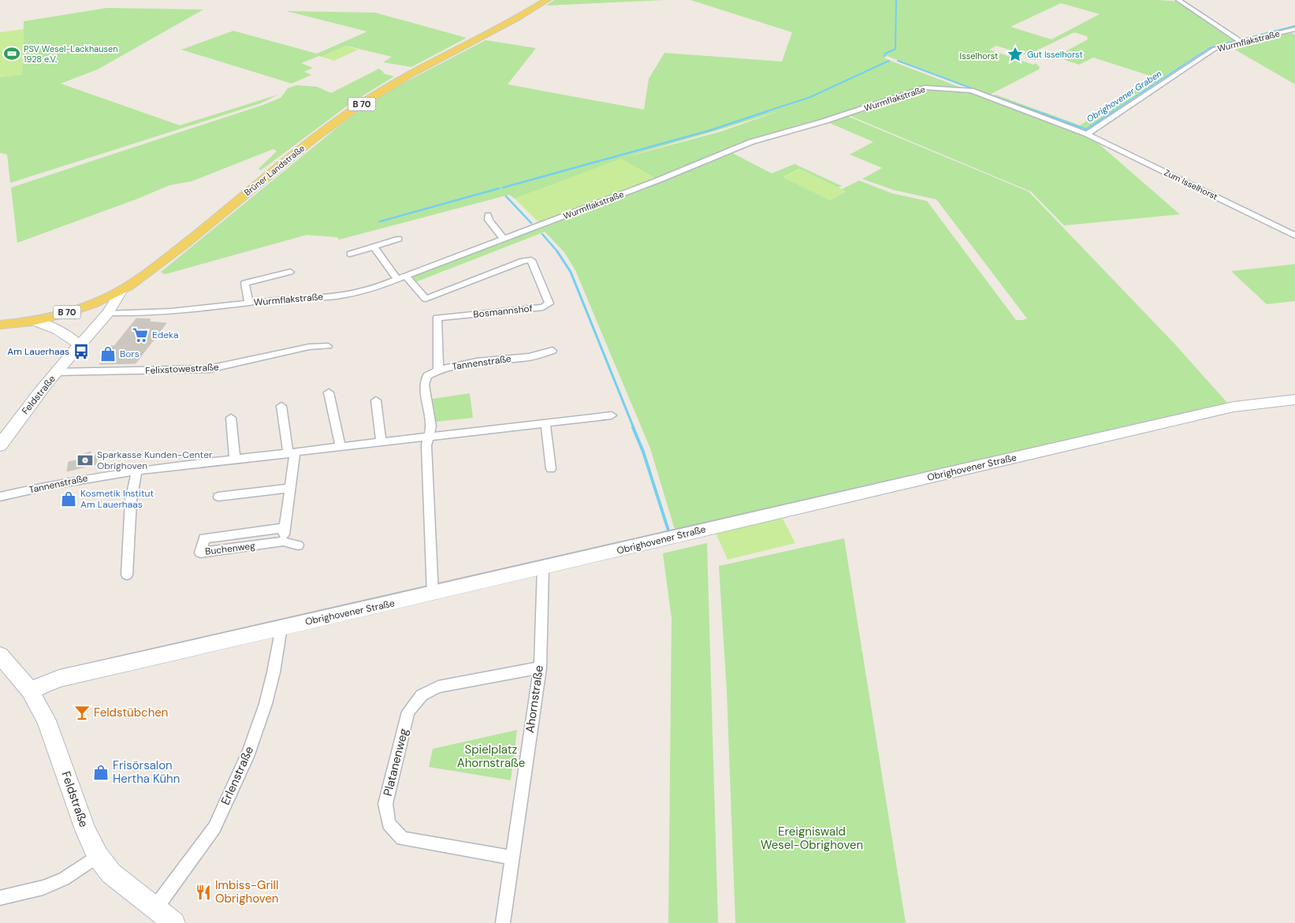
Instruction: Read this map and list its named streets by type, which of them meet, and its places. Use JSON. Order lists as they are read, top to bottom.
{
  "streets": {
    "main road": ["B 70", "Brüner Landstraße"],
    "street": [
      "Wurmflakstraße",
      "Zum Isselhorst",
      "Bosmannshof",
      "Tannenstraße",
      "Felixstowestraße",
      "Feldstraße",
      "Obrighovener Straße",
      "Buchenweg",
      "Ahornstraße",
      "Platanenweg",
      "Erlenstraße"
    ]
  },
  "crossings": [
    ["Wurmflakstraße", "Zum Isselhorst"],
    ["Wurmflakstraße", "Bosmannshof"],
    ["Wurmflakstraße", "Feldstraße"],
    ["Brüner Landstraße", "Feldstraße"],
    ["Bosmannshof", "Tannenstraße"],
    ["Tannenstraße", "Obrighovener Straße"],
    ["Felixstowestraße", "Feldstraße"],
    ["Feldstraße", "Obrighovener Straße"],
    ["Feldstraße", "Erlenstraße"],
    ["Obrighovener Straße", "Ahornstraße"],
    ["Obrighovener Straße", "Erlenstraße"],
    ["Ahornstraße", "Platanenweg"]
  ],
  "water": ["Obrighovener Graben"],
  "parks": ["Isselhorst", "Spielplatz Ahornstraße", "Ereigniswald Wesel-Obrighoven"],
  "places": {
    "sports": ["PSV Wesel-Lackhausen 1928 e.V."],
    "place": ["Gut Isselhorst"],
    "supermarket": ["Edeka"],
    "bus stop": ["Am Lauerhaas"],
    "shop": ["Bors", "Kosmetik Institut Am Lauerhaas", "Frisörsalon Hertha Kühn"],
    "bank": ["Sparkasse Kunden-Center Obrighoven"],
    "bar": ["Feldstübchen"],
    "restaurant": ["Imbiss-Grill Obrighoven"]
  }
}
